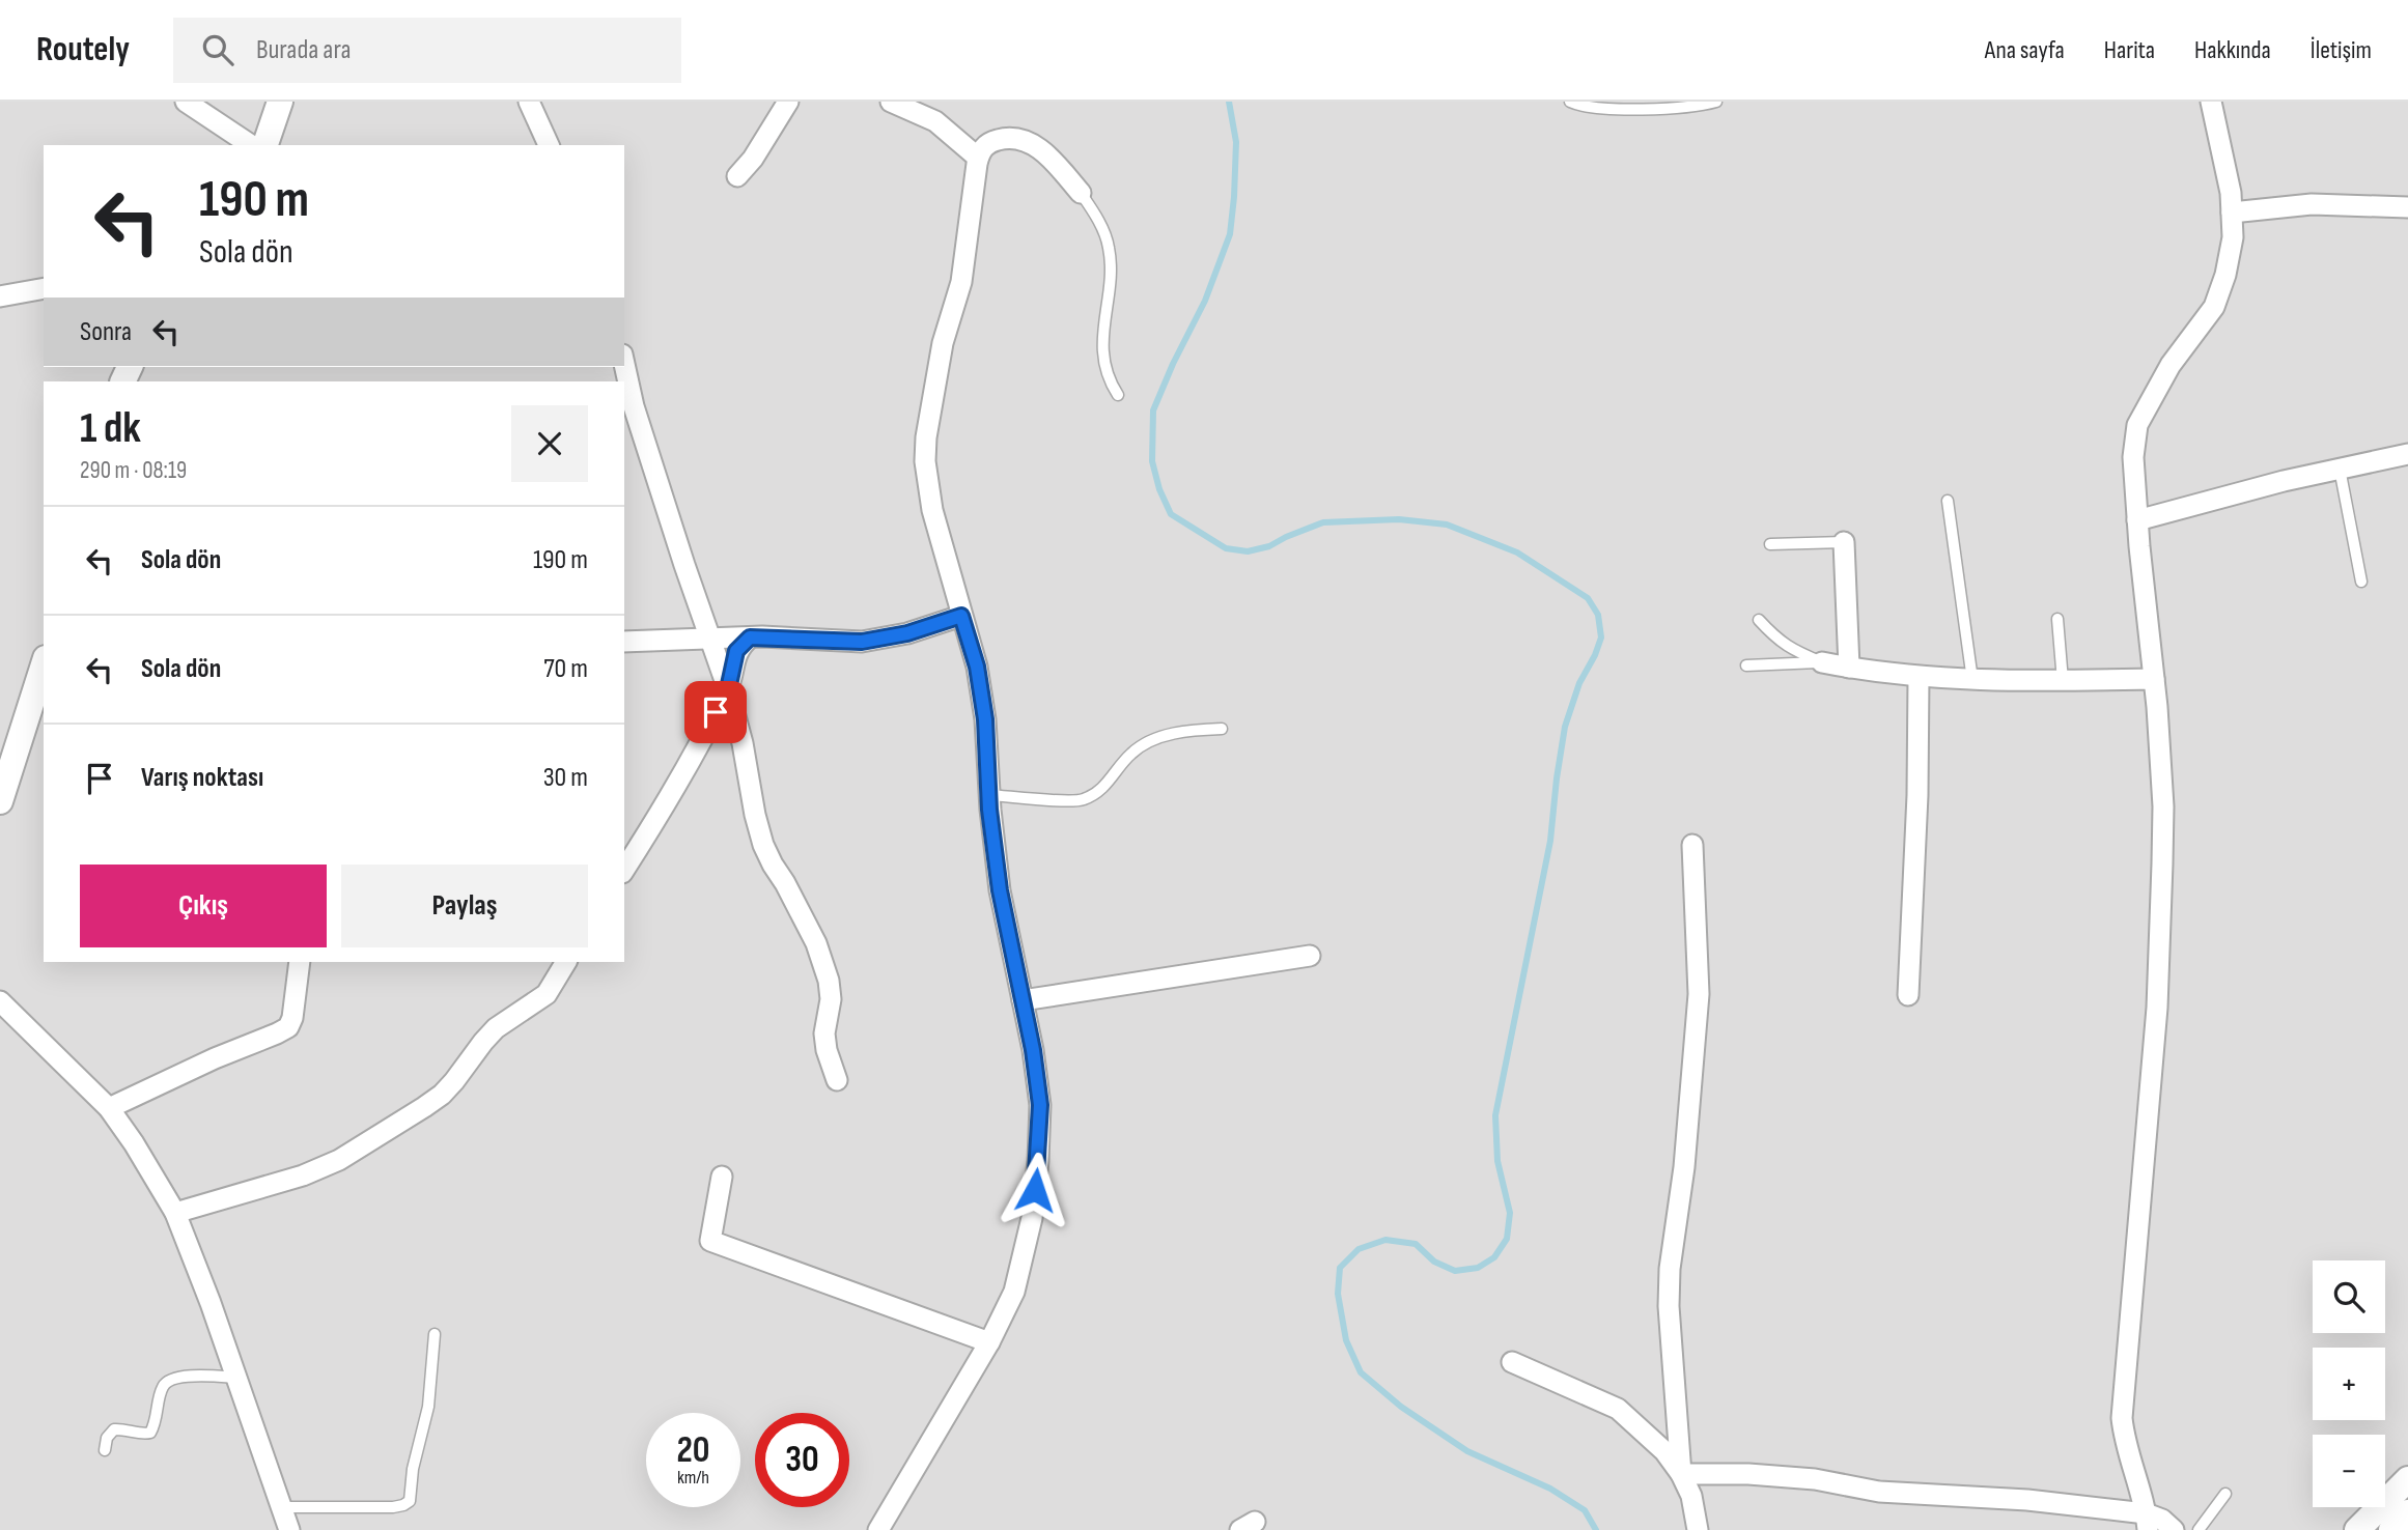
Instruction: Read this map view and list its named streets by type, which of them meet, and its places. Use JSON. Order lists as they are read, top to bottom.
{
  "page": {
    "header": "Routely",
    "search": "Burada ara",
    "nav": [
      "Ana sayfa",
      "Harita",
      "Hakkında",
      "İletişim"
    ],
    "turn": ["190 m", "Sola dön"],
    "then": "Sonra",
    "heading": ["1 dk", "290 m · 08:19"],
    "list": [
      {
        "name": "Sola dön",
        "value": "190 m"
      },
      {
        "name": "Sola dön",
        "value": "70 m"
      },
      {
        "name": "Varış noktası",
        "value": "30 m"
      }
    ],
    "buttons": ["Çıkış", "Paylaş"],
    "map_buttons": ["+", "−"],
    "speed": "20 km/h",
    "limit": "30"
  }
}
